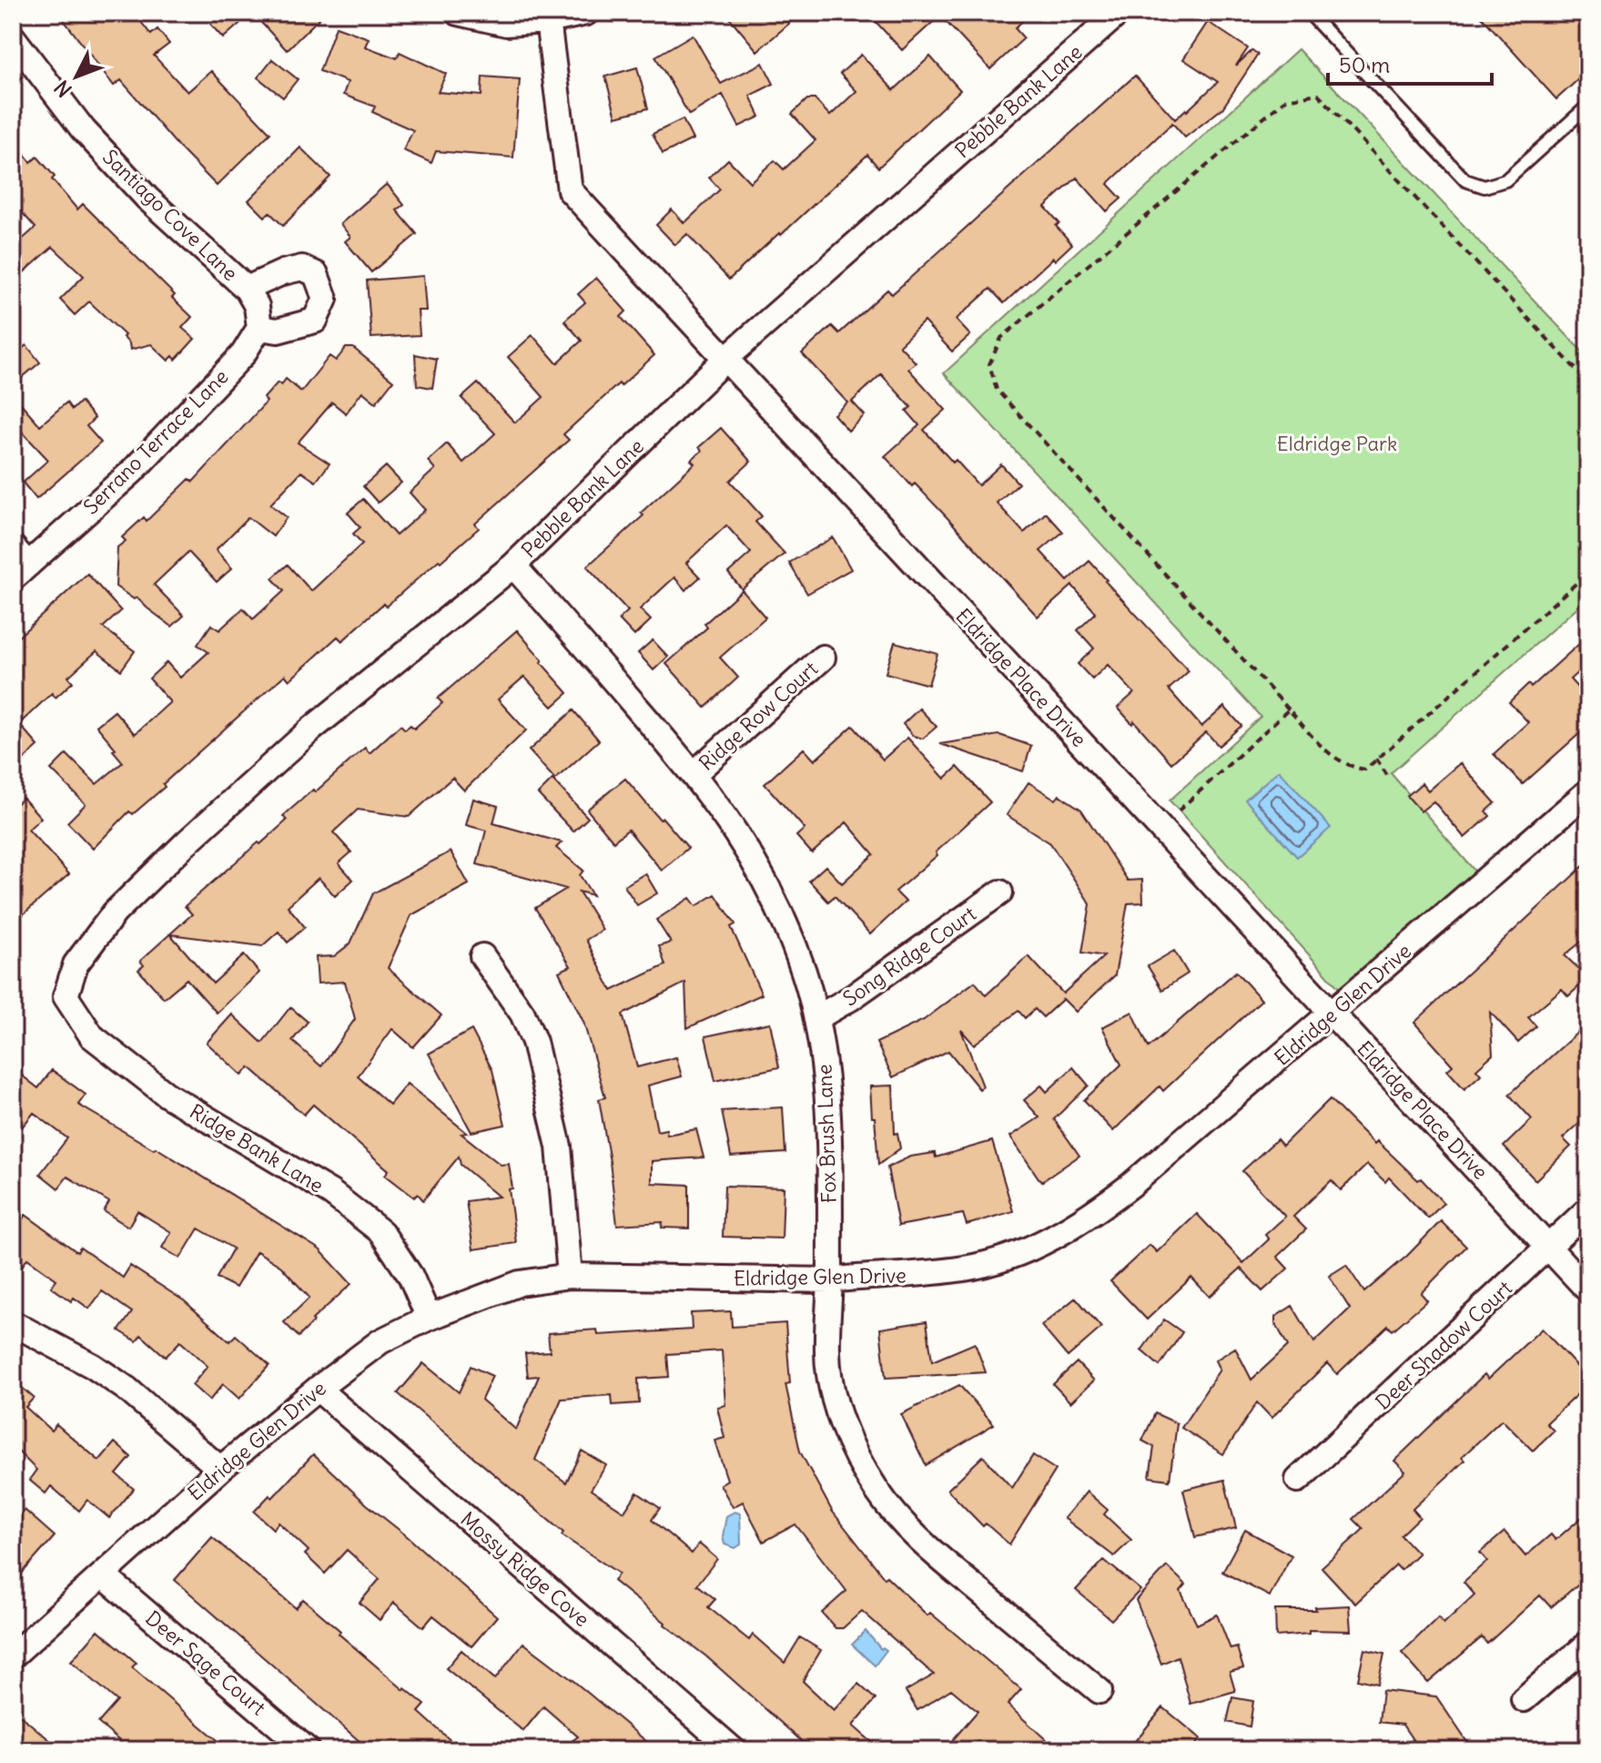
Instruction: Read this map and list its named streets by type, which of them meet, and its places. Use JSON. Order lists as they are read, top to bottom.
{
  "streets": {
    "street": [
      "Pebble Bank Lane",
      "Santiago Cove Lane",
      "Serrano Terrace Lane",
      "Eldridge Place Drive",
      "Ridge Row Court",
      "Song Ridge Court",
      "Eldridge Glen Drive",
      "Fox Brush Lane",
      "Ridge Bank Lane",
      "Deer Shadow Court",
      "Mossy Ridge Cove",
      "Deer Sage Court"
    ]
  },
  "crossings": [
    ["Pebble Bank Lane", "Eldridge Place Drive"],
    ["Pebble Bank Lane", "Fox Brush Lane"],
    ["Pebble Bank Lane", "Ridge Bank Lane"],
    ["Santiago Cove Lane", "Serrano Terrace Lane"],
    ["Eldridge Place Drive", "Eldridge Glen Drive"],
    ["Eldridge Place Drive", "Deer Shadow Court"],
    ["Ridge Row Court", "Fox Brush Lane"],
    ["Song Ridge Court", "Fox Brush Lane"],
    ["Eldridge Glen Drive", "Fox Brush Lane"],
    ["Eldridge Glen Drive", "Ridge Bank Lane"],
    ["Eldridge Glen Drive", "Mossy Ridge Cove"],
    ["Eldridge Glen Drive", "Deer Sage Court"]
  ],
  "parks": ["Eldridge Park"],
  "scale_bar": "50 m",
  "north": "bottom left"
}
